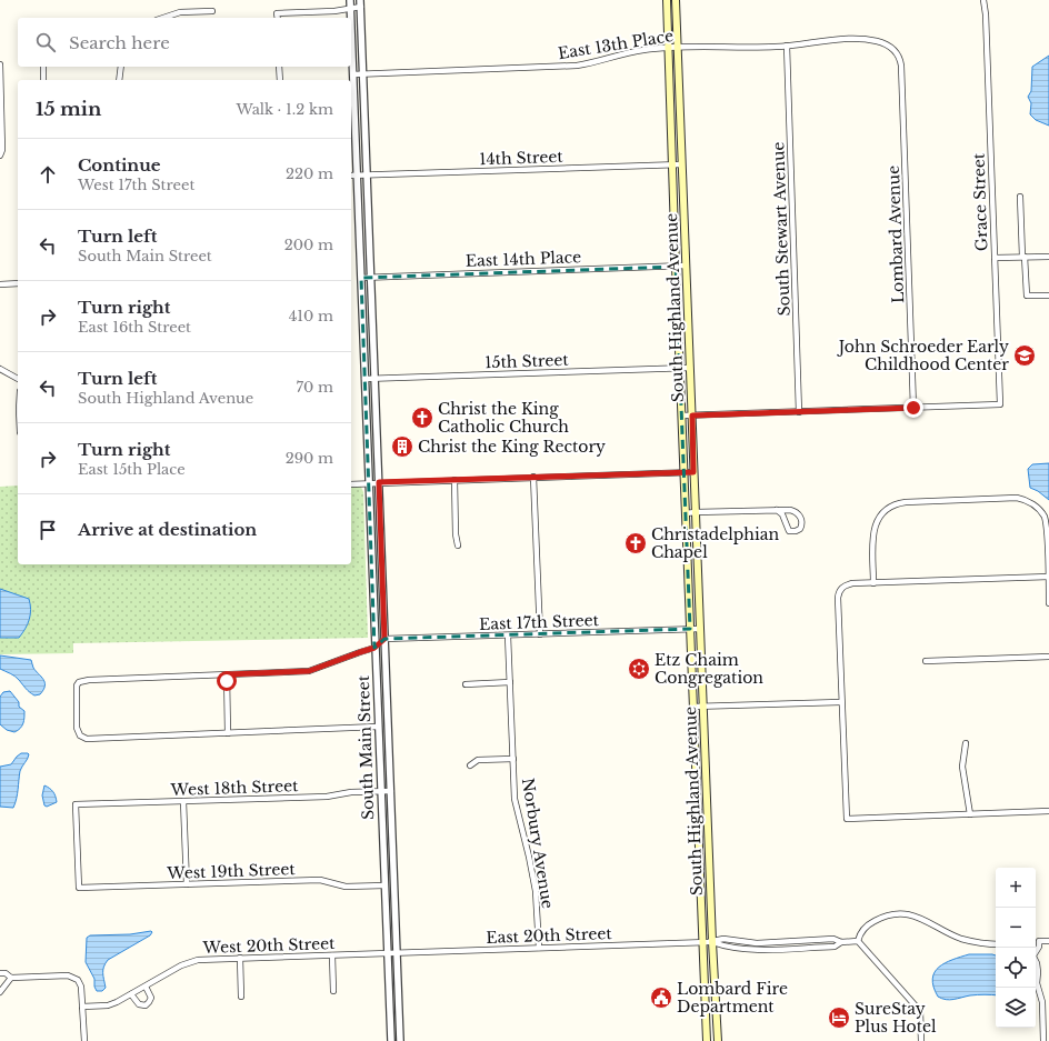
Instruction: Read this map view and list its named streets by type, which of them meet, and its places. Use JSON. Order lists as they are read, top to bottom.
{
  "streets": {
    "main road": ["South Highland Avenue"],
    "street": [
      "East 13th Place",
      "14th Street",
      "Grace Street",
      "South Stewart Avenue",
      "Lombard Avenue",
      "East 14th Place",
      "15th Street",
      "East 17th Street",
      "South Main Street",
      "West 18th Street",
      "Norbury Avenue",
      "West 19th Street",
      "East 20th Street",
      "West 20th Street"
    ]
  },
  "crossings": [
    ["East 13th Place", "South Stewart Avenue"],
    ["East 13th Place", "Lombard Avenue"],
    ["East 13th Place", "South Highland Avenue"],
    ["East 13th Place", "South Main Street"],
    ["14th Street", "South Highland Avenue"],
    ["14th Street", "South Main Street"],
    ["Grace Street", "Lombard Avenue"],
    ["East 14th Place", "South Highland Avenue"],
    ["East 14th Place", "South Main Street"],
    ["South Highland Avenue", "15th Street"],
    ["South Highland Avenue", "East 17th Street"],
    ["South Highland Avenue", "East 20th Street"],
    ["15th Street", "South Main Street"],
    ["East 17th Street", "South Main Street"],
    ["East 17th Street", "Norbury Avenue"],
    ["South Main Street", "West 18th Street"],
    ["South Main Street", "West 19th Street"],
    ["South Main Street", "East 20th Street"],
    ["South Main Street", "West 20th Street"],
    ["West 18th Street", "West 19th Street"],
    ["Norbury Avenue", "East 20th Street"],
    ["East 20th Street", "West 20th Street"]
  ],
  "places": {
    "school or university": ["John Schroeder Early Childhood Center"],
    "church": ["Christ the King Catholic Church", "Christadelphian Chapel"],
    "building": ["Christ the King Rectory"],
    "synagogue": ["Etz Chaim Congregation"],
    "public building": ["Lombard Fire Department"],
    "hotel": ["SureStay Plus Hotel"]
  },
  "page": {
    "search": "Search here",
    "heading": ["15 min", "Walk · 1.2 km"],
    "list": [
      ["Continue", "West 17th Street", "220 m"],
      ["Turn left", "South Main Street", "200 m"],
      ["Turn right", "East 16th Street", "410 m"],
      ["Turn left", "South Highland Avenue", "70 m"],
      ["Turn right", "East 15th Place", "290 m"],
      "Arrive at destination"
    ],
    "map_buttons": ["+", "−"]
  }
}
